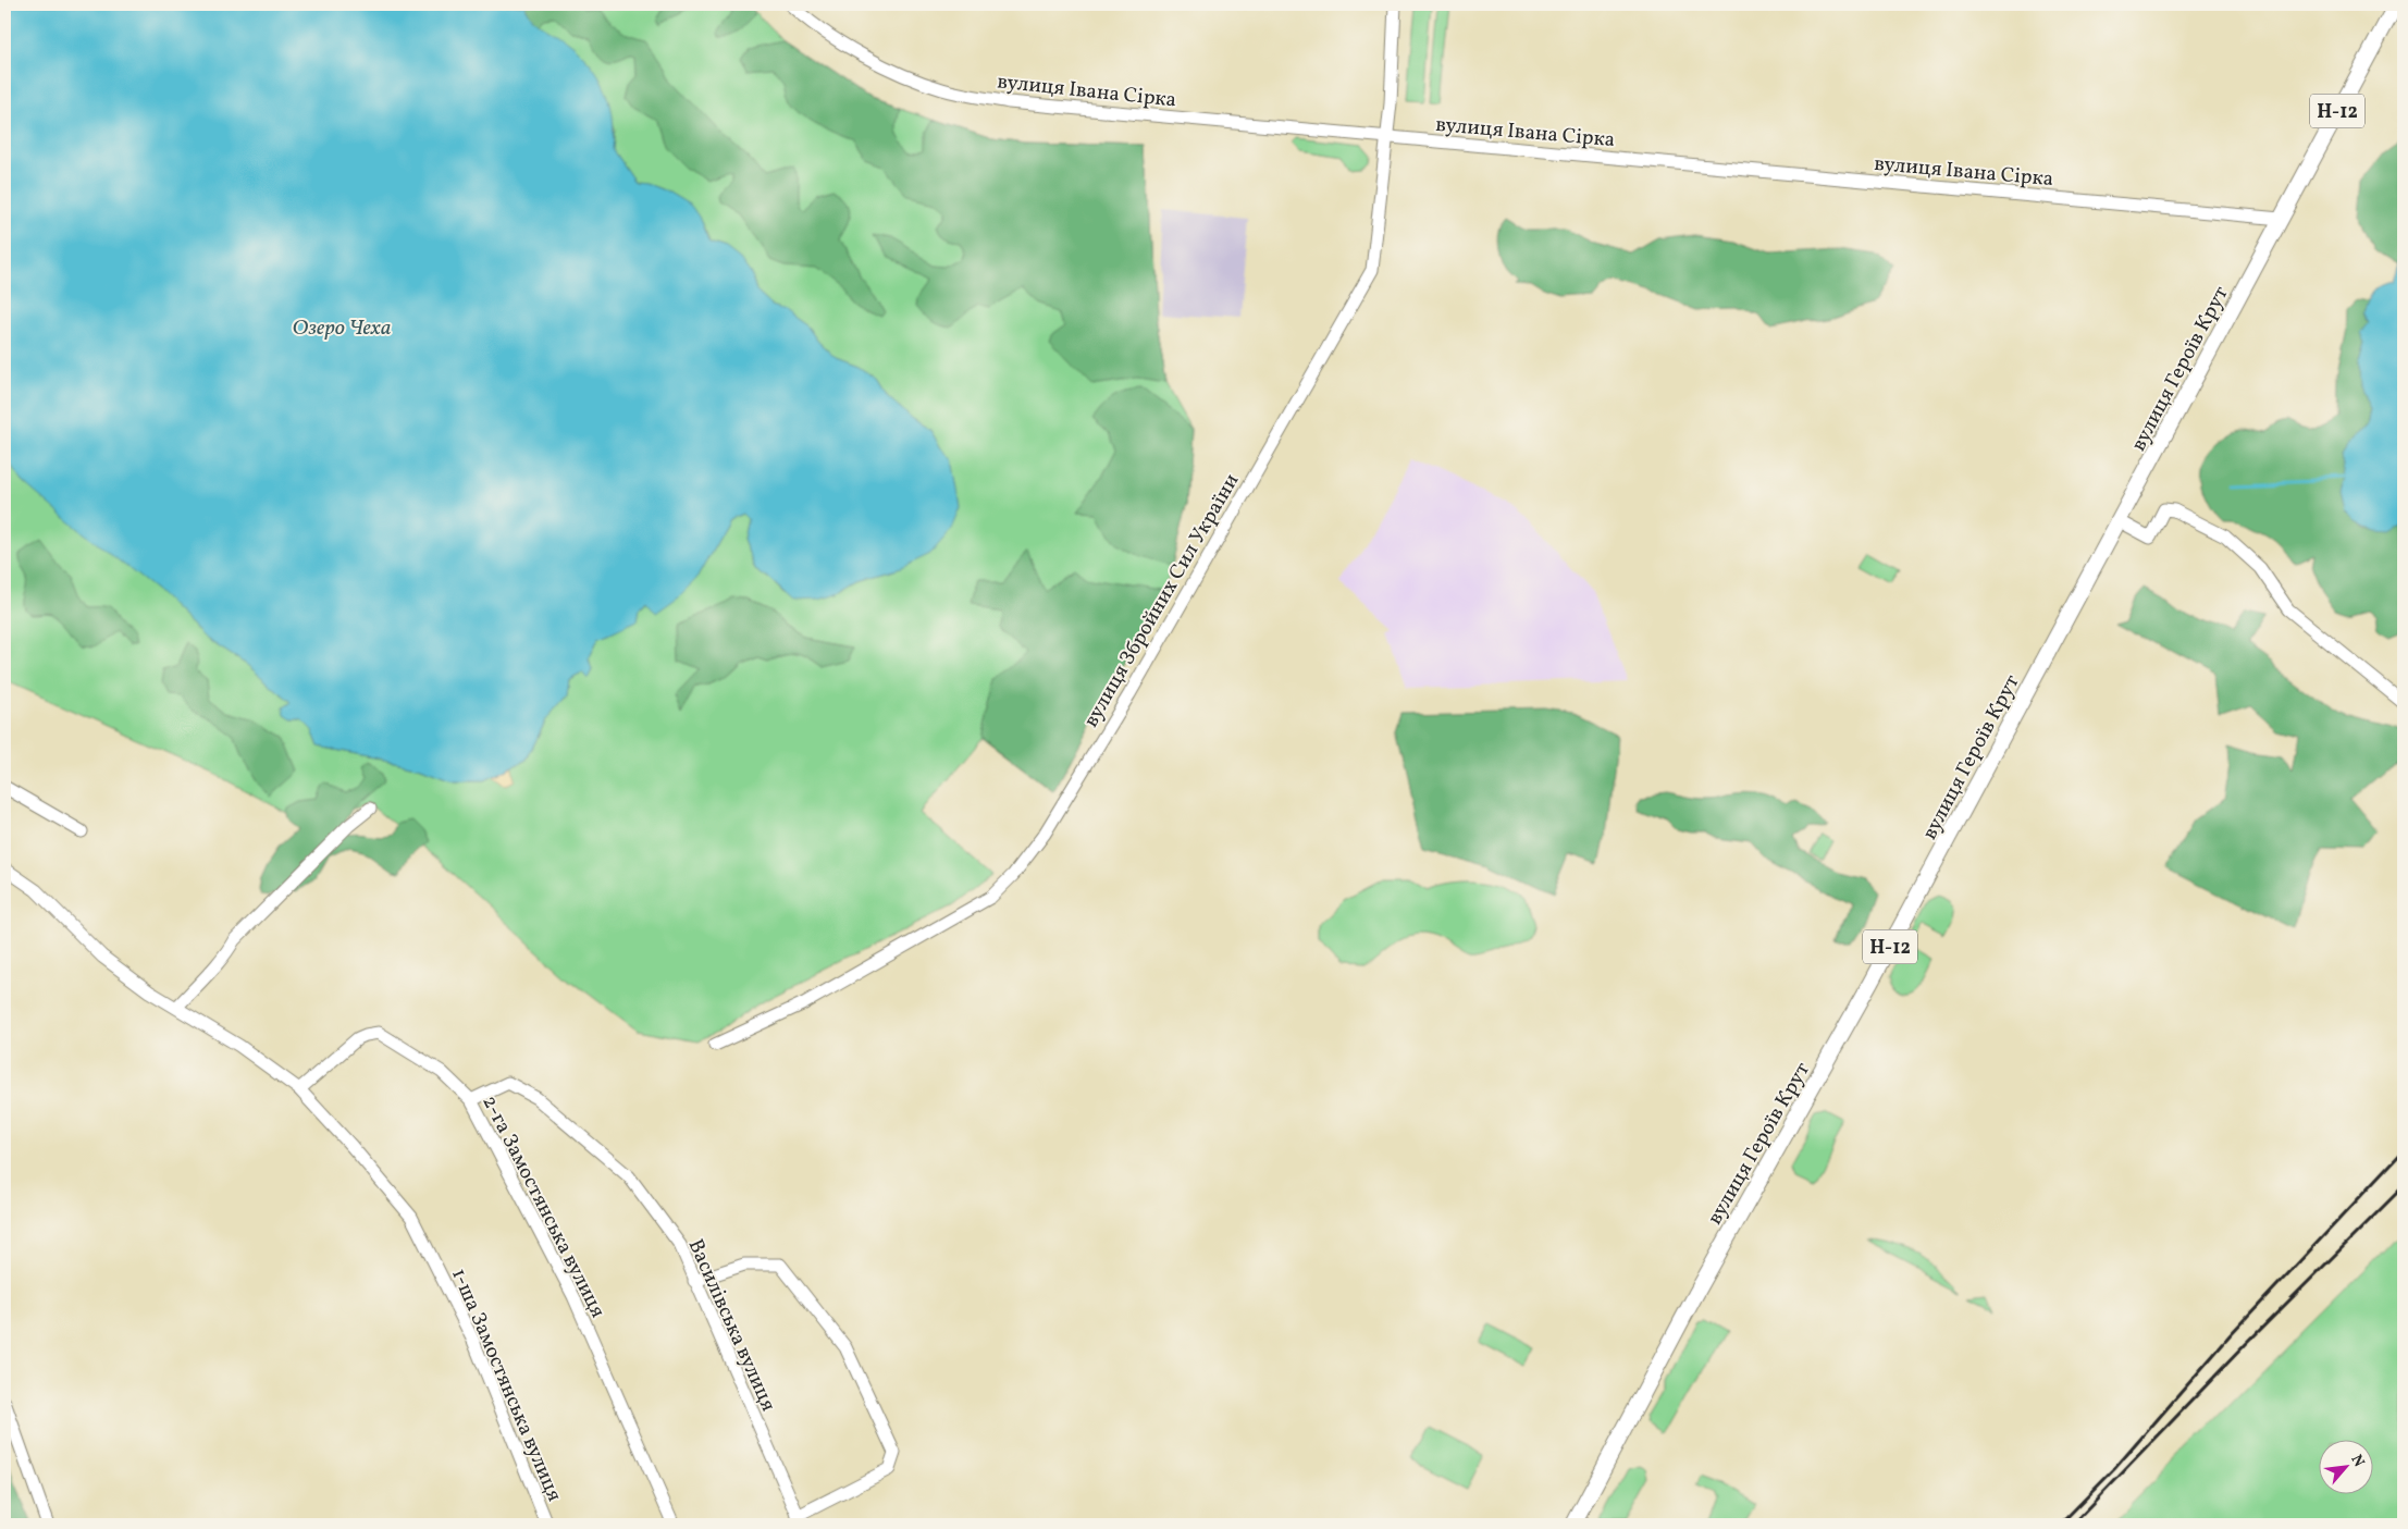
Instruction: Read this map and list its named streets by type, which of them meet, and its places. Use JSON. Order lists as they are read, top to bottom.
{
  "streets": {
    "main road": ["Н-12", "вулиця Героїв Крут"],
    "street": [
      "вулиця Івана Сірка",
      "вулиця Збройних Сил України",
      "2-га Замостянська вулиця",
      "Василівська вулиця",
      "1-ша Замостянська вулиця"
    ]
  },
  "crossings": [
    ["вулиця Івана Сірка", "вулиця Героїв Крут"],
    ["вулиця Івана Сірка", "вулиця Збройних Сил України"],
    ["2-га Замостянська вулиця", "Василівська вулиця"],
    ["2-га Замостянська вулиця", "1-ша Замостянська вулиця"]
  ],
  "water": ["Озеро Чеха"],
  "north": "top right"
}
